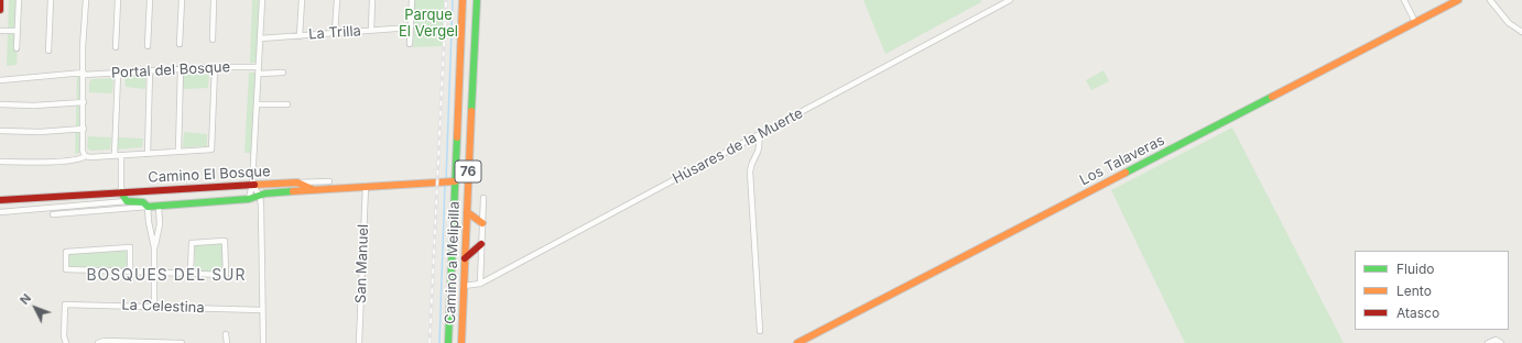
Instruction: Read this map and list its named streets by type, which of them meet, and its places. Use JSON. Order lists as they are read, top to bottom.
{
  "streets": {
    "street": [
      "La Trilla",
      "Portal del Bosque",
      "Húsares de la Muerte",
      "Los Talaveras",
      "76",
      "Camino El Bosque",
      "Camino a Melipilla",
      "San Manuel",
      "La Celestina"
    ]
  },
  "crossings": [
    ["Húsares de la Muerte", "Camino a Melipilla"],
    ["Camino El Bosque", "Camino a Melipilla"],
    ["Camino El Bosque", "San Manuel"]
  ],
  "districts": ["BOSQUES DEL SUR"],
  "parks": ["Parque El Vergel"],
  "legend": ["Fluido", "Lento", "Atasco"],
  "north": "top left"
}
